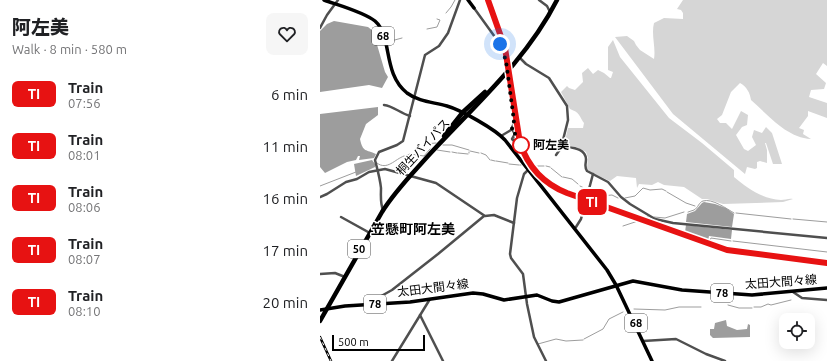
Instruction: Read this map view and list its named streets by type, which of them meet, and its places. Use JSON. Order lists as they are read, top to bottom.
{
  "streets": {
    "highway": ["桐生バイパス", "50"],
    "main road": ["68", "太田大間々線", "78"]
  },
  "crossings": [
    ["68", "桐生バイパス"],
    ["68", "50"],
    ["68", "太田大間々線"],
    ["桐生バイパス", "50"],
    ["桐生バイパス", "太田大間々線"]
  ],
  "districts": ["笠懸町阿左美"],
  "places": ["阿左美"],
  "scale_bar": "500 m",
  "page": {
    "heading": ["阿左美", "Walk · 8 min · 580 m"],
    "on_map": "TI",
    "list": [
      {
        "mark": "TI",
        "name": "Train",
        "note": "07:56",
        "value": "6 min"
      },
      {
        "mark": "TI",
        "name": "Train",
        "note": "08:01",
        "value": "11 min"
      },
      {
        "mark": "TI",
        "name": "Train",
        "note": "08:06",
        "value": "16 min"
      },
      {
        "mark": "TI",
        "name": "Train",
        "note": "08:07",
        "value": "17 min"
      },
      {
        "mark": "TI",
        "name": "Train",
        "note": "08:10",
        "value": "20 min"
      }
    ],
    "scale": "500 m"
  }
}
